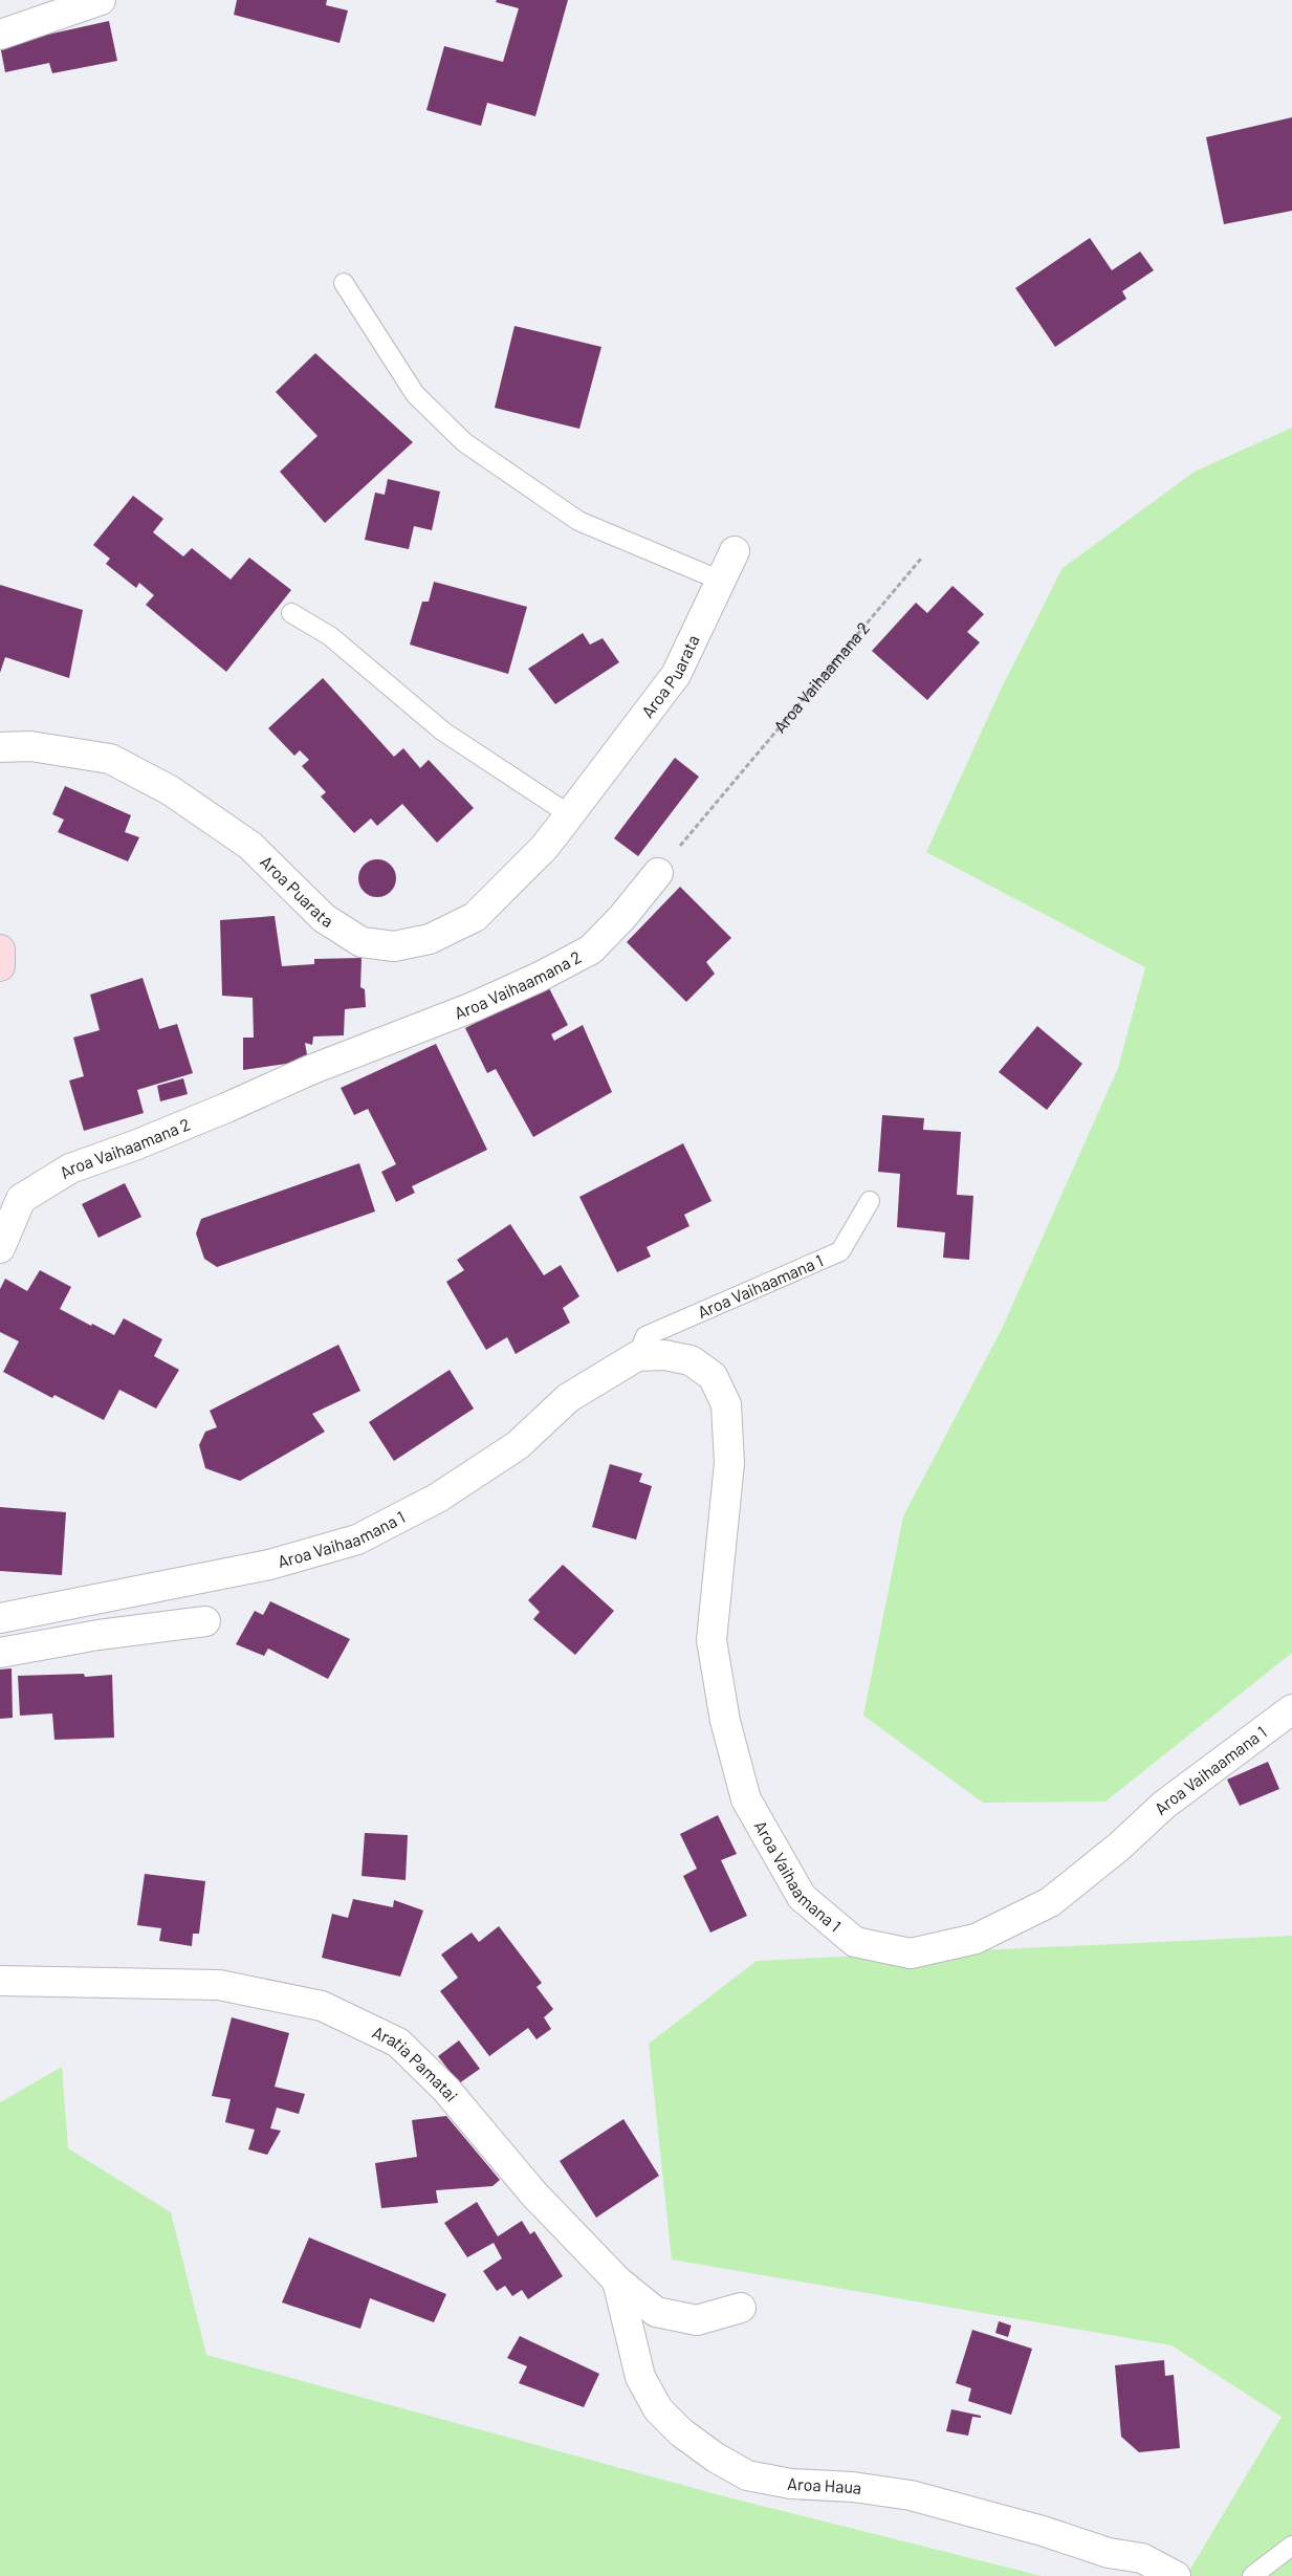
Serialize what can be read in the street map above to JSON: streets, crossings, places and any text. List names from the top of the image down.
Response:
{
  "streets": {
    "street": [
      "Aroa Puarata",
      "Aroa Vaihaamana 2",
      "Aroa Vaihaamana 1",
      "Aratia Pamatai",
      "Aroa Haua"
    ]
  },
  "crossings": [
    ["Aratia Pamatai", "Aroa Haua"]
  ]
}
